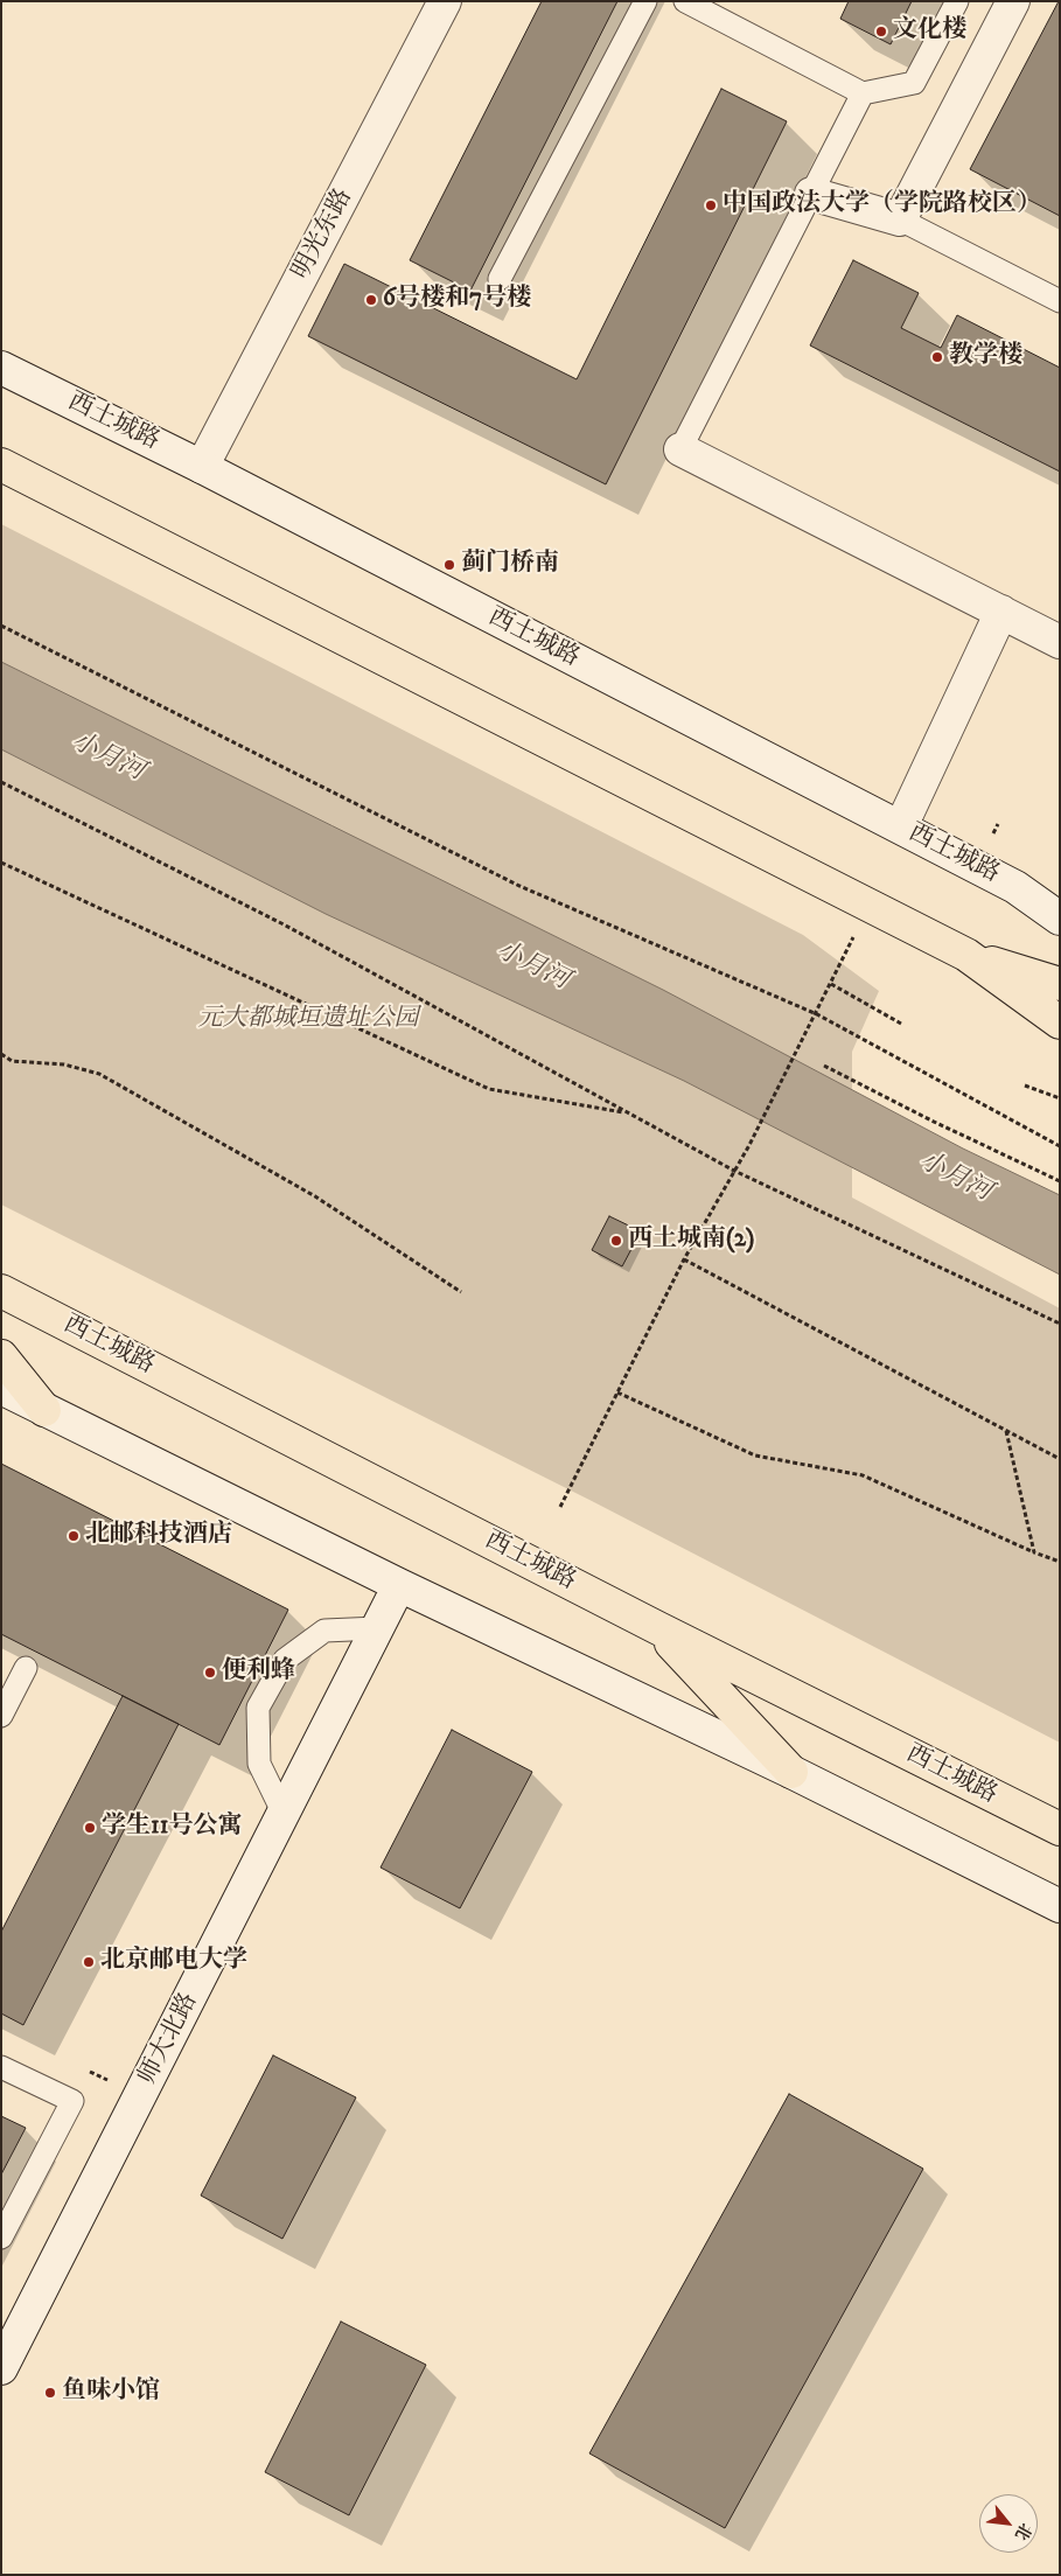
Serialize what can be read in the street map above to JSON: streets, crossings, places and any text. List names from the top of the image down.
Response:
{
  "streets": {
    "highway": ["西土城路"],
    "street": ["明光东路", "师大北路"]
  },
  "crossings": [
    ["明光东路", "西土城路"]
  ],
  "water": ["小月河"],
  "parks": ["元大都城垣遗址公园"],
  "places": [
    "文化楼",
    "中国政法大学（学院路校区）",
    "6号楼和7号楼",
    "教学楼",
    "蓟门桥南",
    "西土城南(2)",
    "北邮科技酒店",
    "便利蜂",
    "学生11号公寓",
    "北京邮电大学",
    "鱼味小馆"
  ],
  "north": "bottom right"
}
